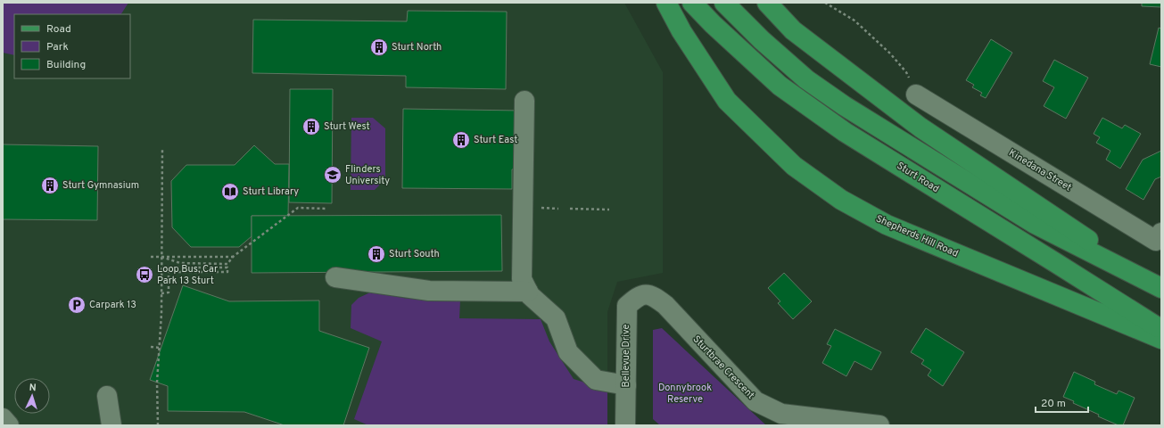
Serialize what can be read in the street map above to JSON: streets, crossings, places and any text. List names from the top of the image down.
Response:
{
  "streets": {
    "main road": ["Sturt Road", "Shepherds Hill Road"],
    "street": ["Kinedana Street", "Bellevue Drive", "Sturtbrae Crescent"]
  },
  "crossings": [
    ["Bellevue Drive", "Sturtbrae Crescent"]
  ],
  "parks": ["Donnybrook Reserve"],
  "places": {
    "building": [
      "Sturt North",
      "Sturt West",
      "Sturt East",
      "Sturt Gymnasium",
      "Sturt South"
    ],
    "school or university": ["Flinders University"],
    "library": ["Sturt Library"],
    "bus stop": ["Loop Bus, Car Park 13 Sturt"],
    "parking": ["Carpark 13"]
  },
  "legend": ["Road", "Park", "Building"],
  "scale_bar": "20 m",
  "north": "top"
}
